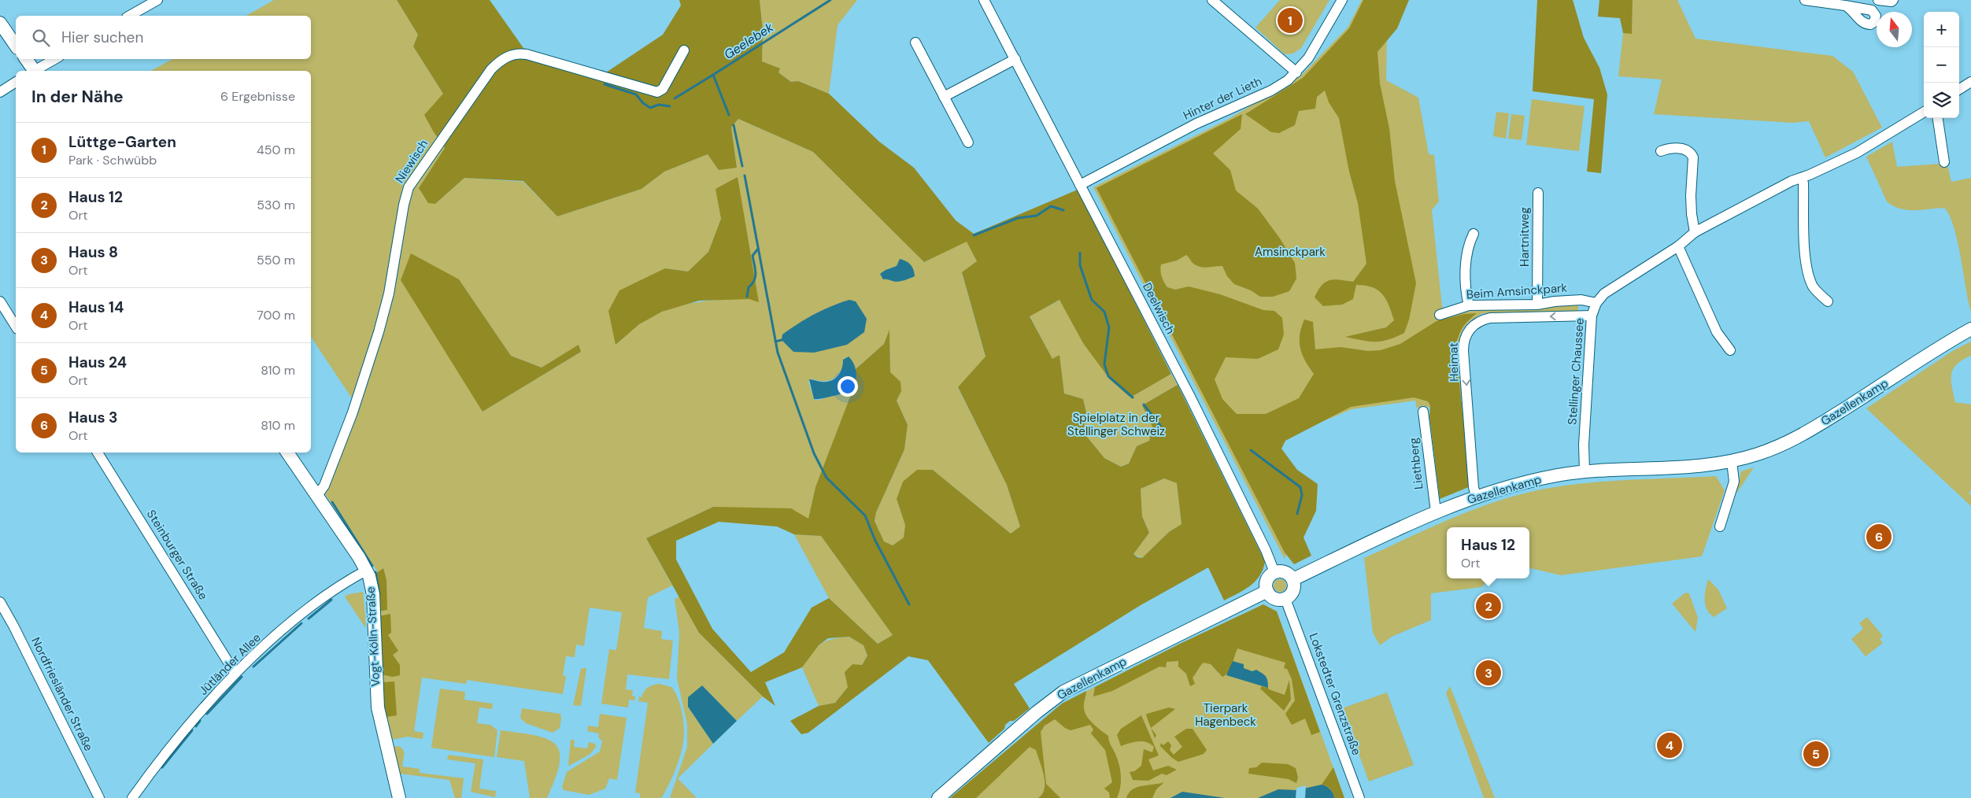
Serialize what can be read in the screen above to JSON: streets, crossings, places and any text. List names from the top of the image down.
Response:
{
  "streets": {
    "street": [
      "Hinter der Lieth",
      "Niewisch",
      "Hartnitweg",
      "Beim Amsinckpark",
      "Deelwisch",
      "Heimat",
      "Stellinger Chaussee",
      "Gazellenkamp",
      "Liethberg",
      "Steinburger Straße",
      "Vogt-Kölln-Straße",
      "Jütländer Allee",
      "Nordfriesländer Straße",
      "Lokstedter Grenzstraße"
    ]
  },
  "crossings": [
    ["Hinter der Lieth", "Deelwisch"],
    ["Niewisch", "Vogt-Kölln-Straße"],
    ["Hartnitweg", "Beim Amsinckpark"],
    ["Beim Amsinckpark", "Stellinger Chaussee"],
    ["Deelwisch", "Gazellenkamp"],
    ["Deelwisch", "Lokstedter Grenzstraße"],
    ["Heimat", "Stellinger Chaussee"],
    ["Heimat", "Gazellenkamp"],
    ["Stellinger Chaussee", "Gazellenkamp"],
    ["Gazellenkamp", "Liethberg"],
    ["Gazellenkamp", "Lokstedter Grenzstraße"],
    ["Steinburger Straße", "Jütländer Allee"],
    ["Vogt-Kölln-Straße", "Jütländer Allee"]
  ],
  "water": ["Geelebek"],
  "parks": ["Amsinckpark", "Spielplatz in der Stellinger Schweiz", "Tierpark Hagenbeck"],
  "north": "top",
  "page": {
    "pins": [
      "1",
      "6",
      "2",
      "3",
      "4",
      "5"
    ],
    "map_buttons": ["+", "−"],
    "search": "Hier suchen",
    "heading": ["In der Nähe", "6 Ergebnisse"],
    "list": [
      {
        "mark": "1",
        "name": "Lüttge-Garten",
        "note": "Park · Schwübb",
        "value": "450 m"
      },
      {
        "mark": "2",
        "name": "Haus 12",
        "note": "Ort",
        "value": "530 m"
      },
      {
        "mark": "3",
        "name": "Haus 8",
        "note": "Ort",
        "value": "550 m"
      },
      {
        "mark": "4",
        "name": "Haus 14",
        "note": "Ort",
        "value": "700 m"
      },
      {
        "mark": "5",
        "name": "Haus 24",
        "note": "Ort",
        "value": "810 m"
      },
      {
        "mark": "6",
        "name": "Haus 3",
        "note": "Ort",
        "value": "810 m"
      }
    ],
    "popup": ["Haus 12", "Ort"]
  }
}
